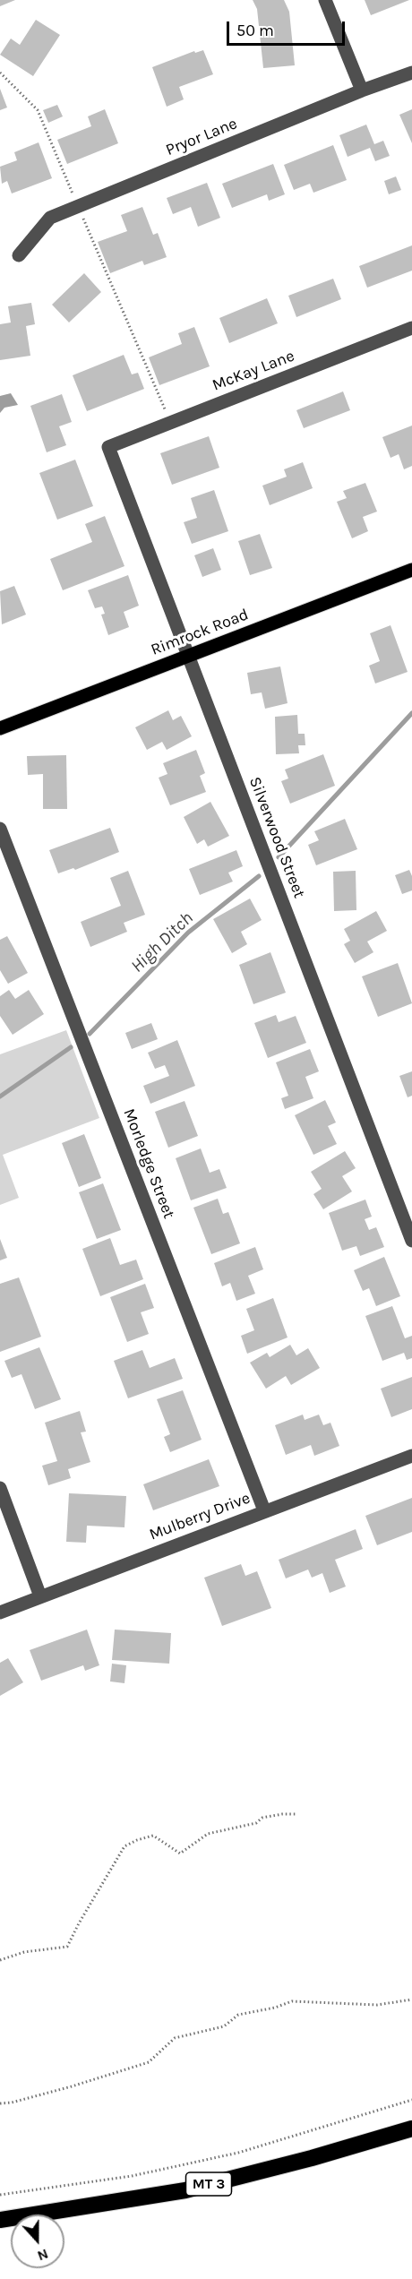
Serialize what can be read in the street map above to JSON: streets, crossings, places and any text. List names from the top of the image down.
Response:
{
  "streets": {
    "highway": ["MT 3"],
    "main road": ["Rimrock Road"],
    "street": [
      "Pryor Lane",
      "McKay Lane",
      "Silverwood Street",
      "Morledge Street",
      "Mulberry Drive"
    ]
  },
  "crossings": [
    ["McKay Lane", "Silverwood Street"],
    ["Rimrock Road", "Silverwood Street"],
    ["Morledge Street", "Mulberry Drive"]
  ],
  "water": ["High Ditch"],
  "scale_bar": "50 m",
  "north": "bottom"
}
